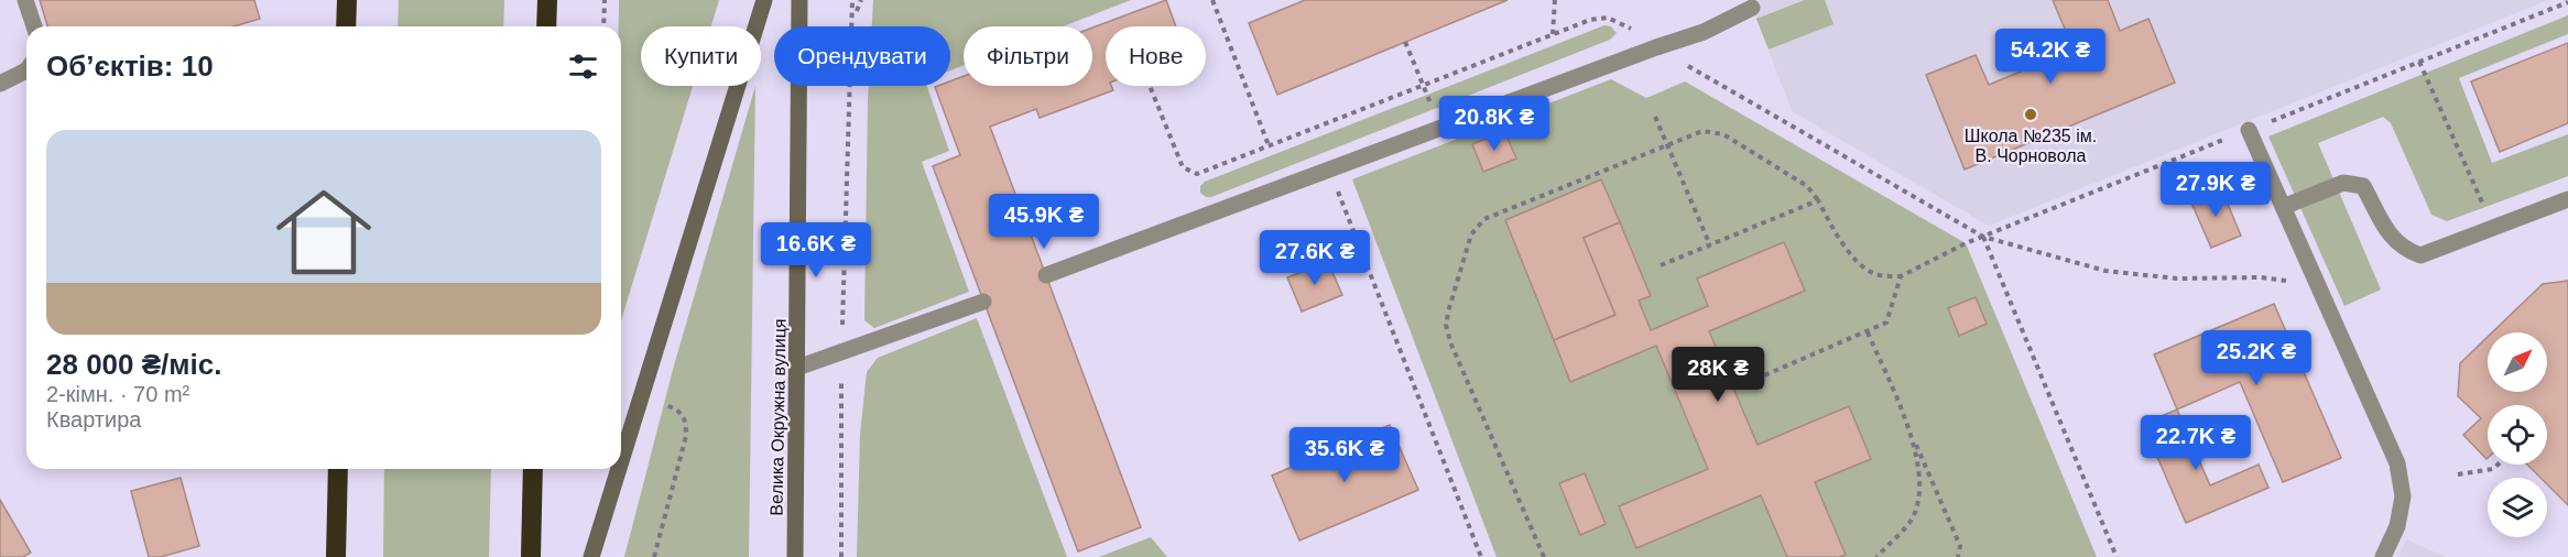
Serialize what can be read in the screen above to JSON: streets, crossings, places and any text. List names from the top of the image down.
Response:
{
  "streets": {
    "main road": ["Велика Окружна вулиця"]
  },
  "places": ["Школа №235 ім. В. Чорновола"],
  "north": "top right",
  "page": {
    "chip": [
      "Купити",
      "Орендувати",
      "Фільтри",
      "Нове"
    ],
    "heading": "Об’єктів: 10",
    "price": [
      "54.2K ₴",
      "20.8K ₴",
      "27.9K ₴",
      "45.9K ₴",
      "16.6K ₴",
      "27.6K ₴",
      "25.2K ₴",
      "28K ₴",
      "22.7K ₴",
      "35.6K ₴"
    ],
    "list": [
      {
        "name": "28 000 ₴/міс.",
        "note": "2-кімн. · 70 m² · Квартира"
      }
    ]
  }
}
